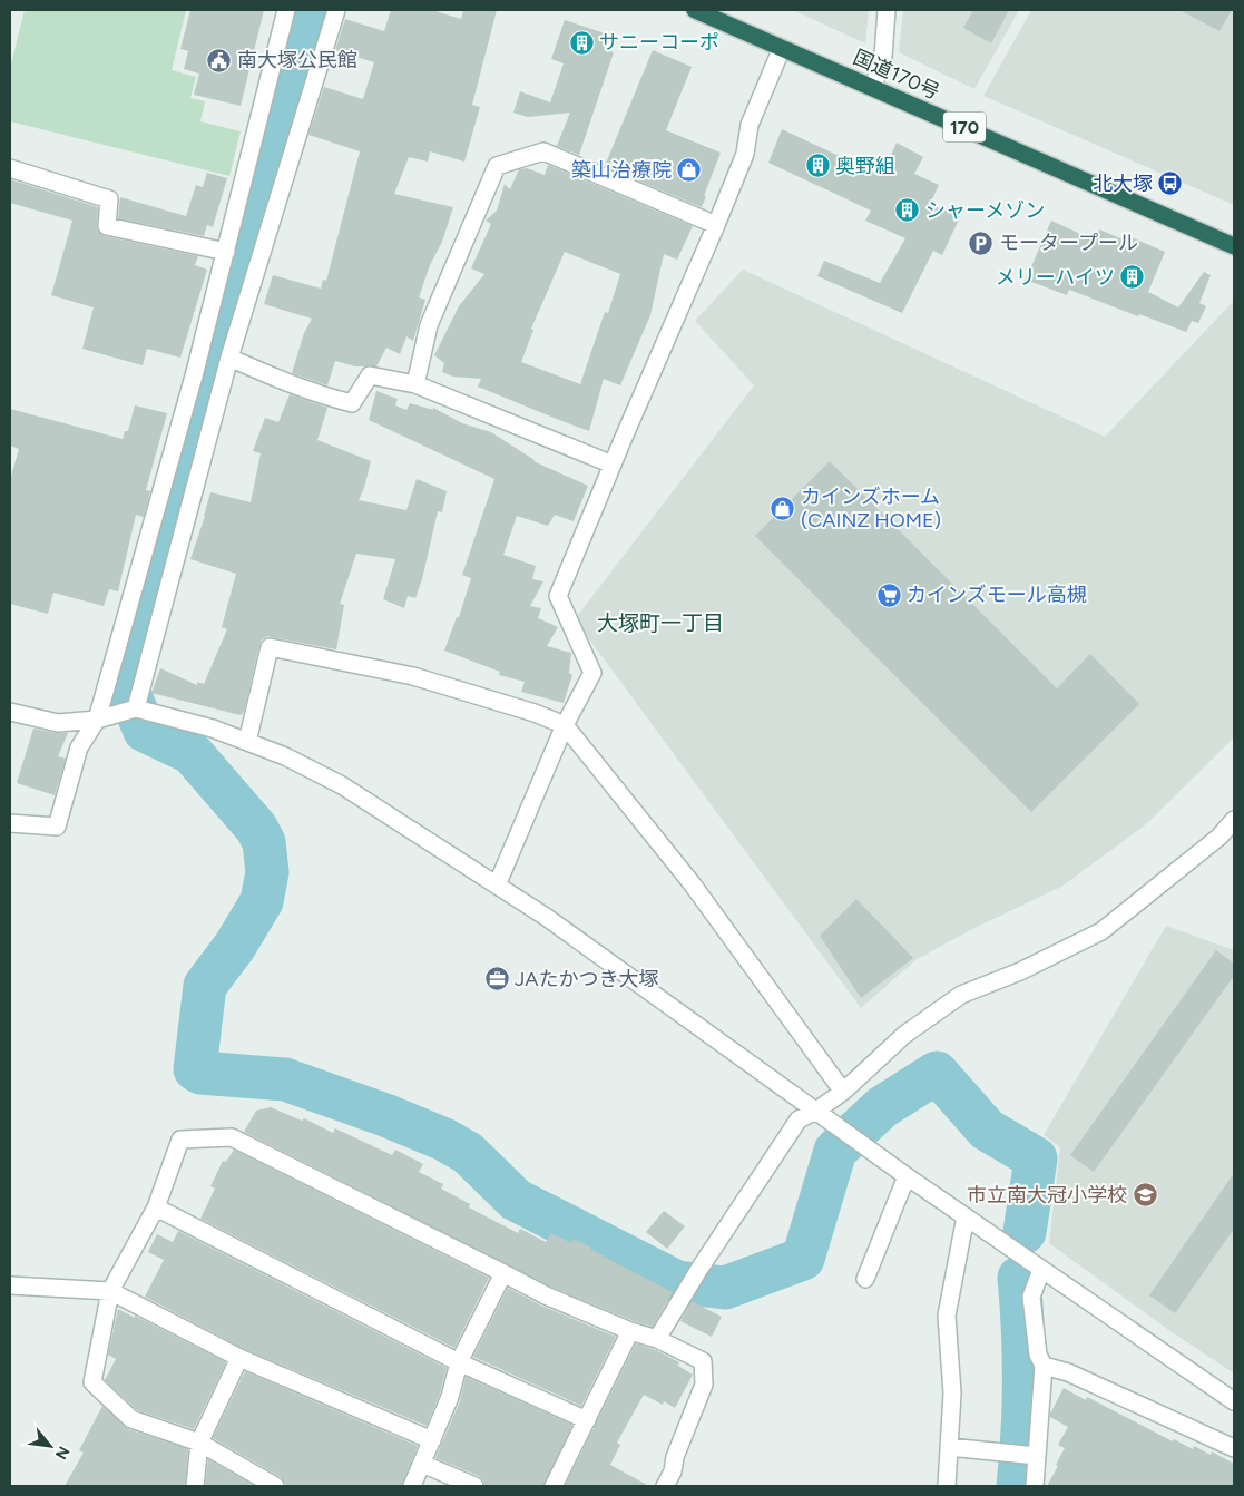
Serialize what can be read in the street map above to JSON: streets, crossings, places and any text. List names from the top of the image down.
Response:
{
  "streets": {
    "highway": ["国道170号", "170"]
  },
  "districts": ["大塚町一丁目"],
  "places": {
    "building": [
      "サニーコーポ",
      "奥野組",
      "シャーメゾン",
      "メリーハイツ"
    ],
    "public building": ["南大塚公民館"],
    "shop": ["築山治療院", "カインズホーム (CAINZ HOME)"],
    "bus stop": ["北大塚"],
    "parking": ["モータープール"],
    "supermarket": ["カインズモール高槻"],
    "office": ["JAたかつき大塚"],
    "school or university": ["市立南大冠小学校"]
  },
  "north": "bottom right"
}
